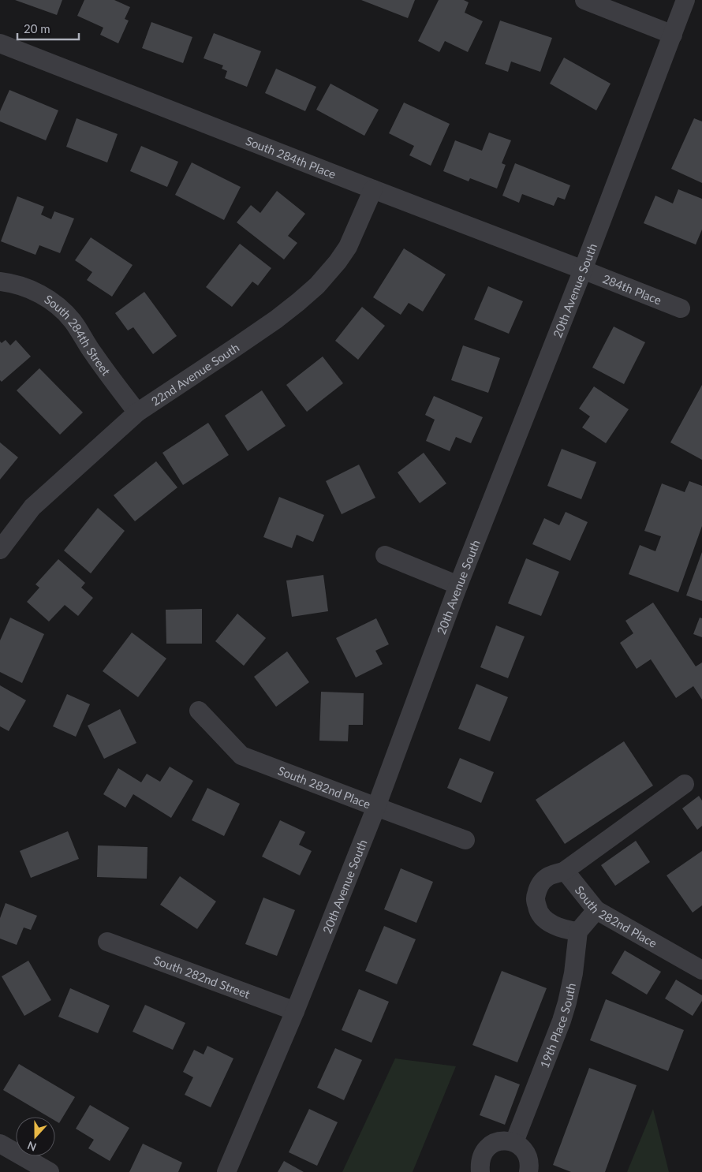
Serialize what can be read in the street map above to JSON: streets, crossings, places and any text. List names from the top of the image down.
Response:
{
  "streets": {
    "street": [
      "South 284th Place",
      "284th Place",
      "20th Avenue South",
      "South 284th Street",
      "22nd Avenue South",
      "South 282nd Place",
      "South 282nd Street",
      "19th Place South"
    ]
  },
  "crossings": [
    ["South 284th Place", "284th Place"],
    ["South 284th Place", "20th Avenue South"],
    ["South 284th Place", "22nd Avenue South"],
    ["284th Place", "20th Avenue South"],
    ["20th Avenue South", "South 282nd Place"],
    ["20th Avenue South", "South 282nd Street"],
    ["South 284th Street", "22nd Avenue South"],
    ["South 282nd Place", "19th Place South"]
  ],
  "scale_bar": "20 m",
  "north": "bottom"
}
